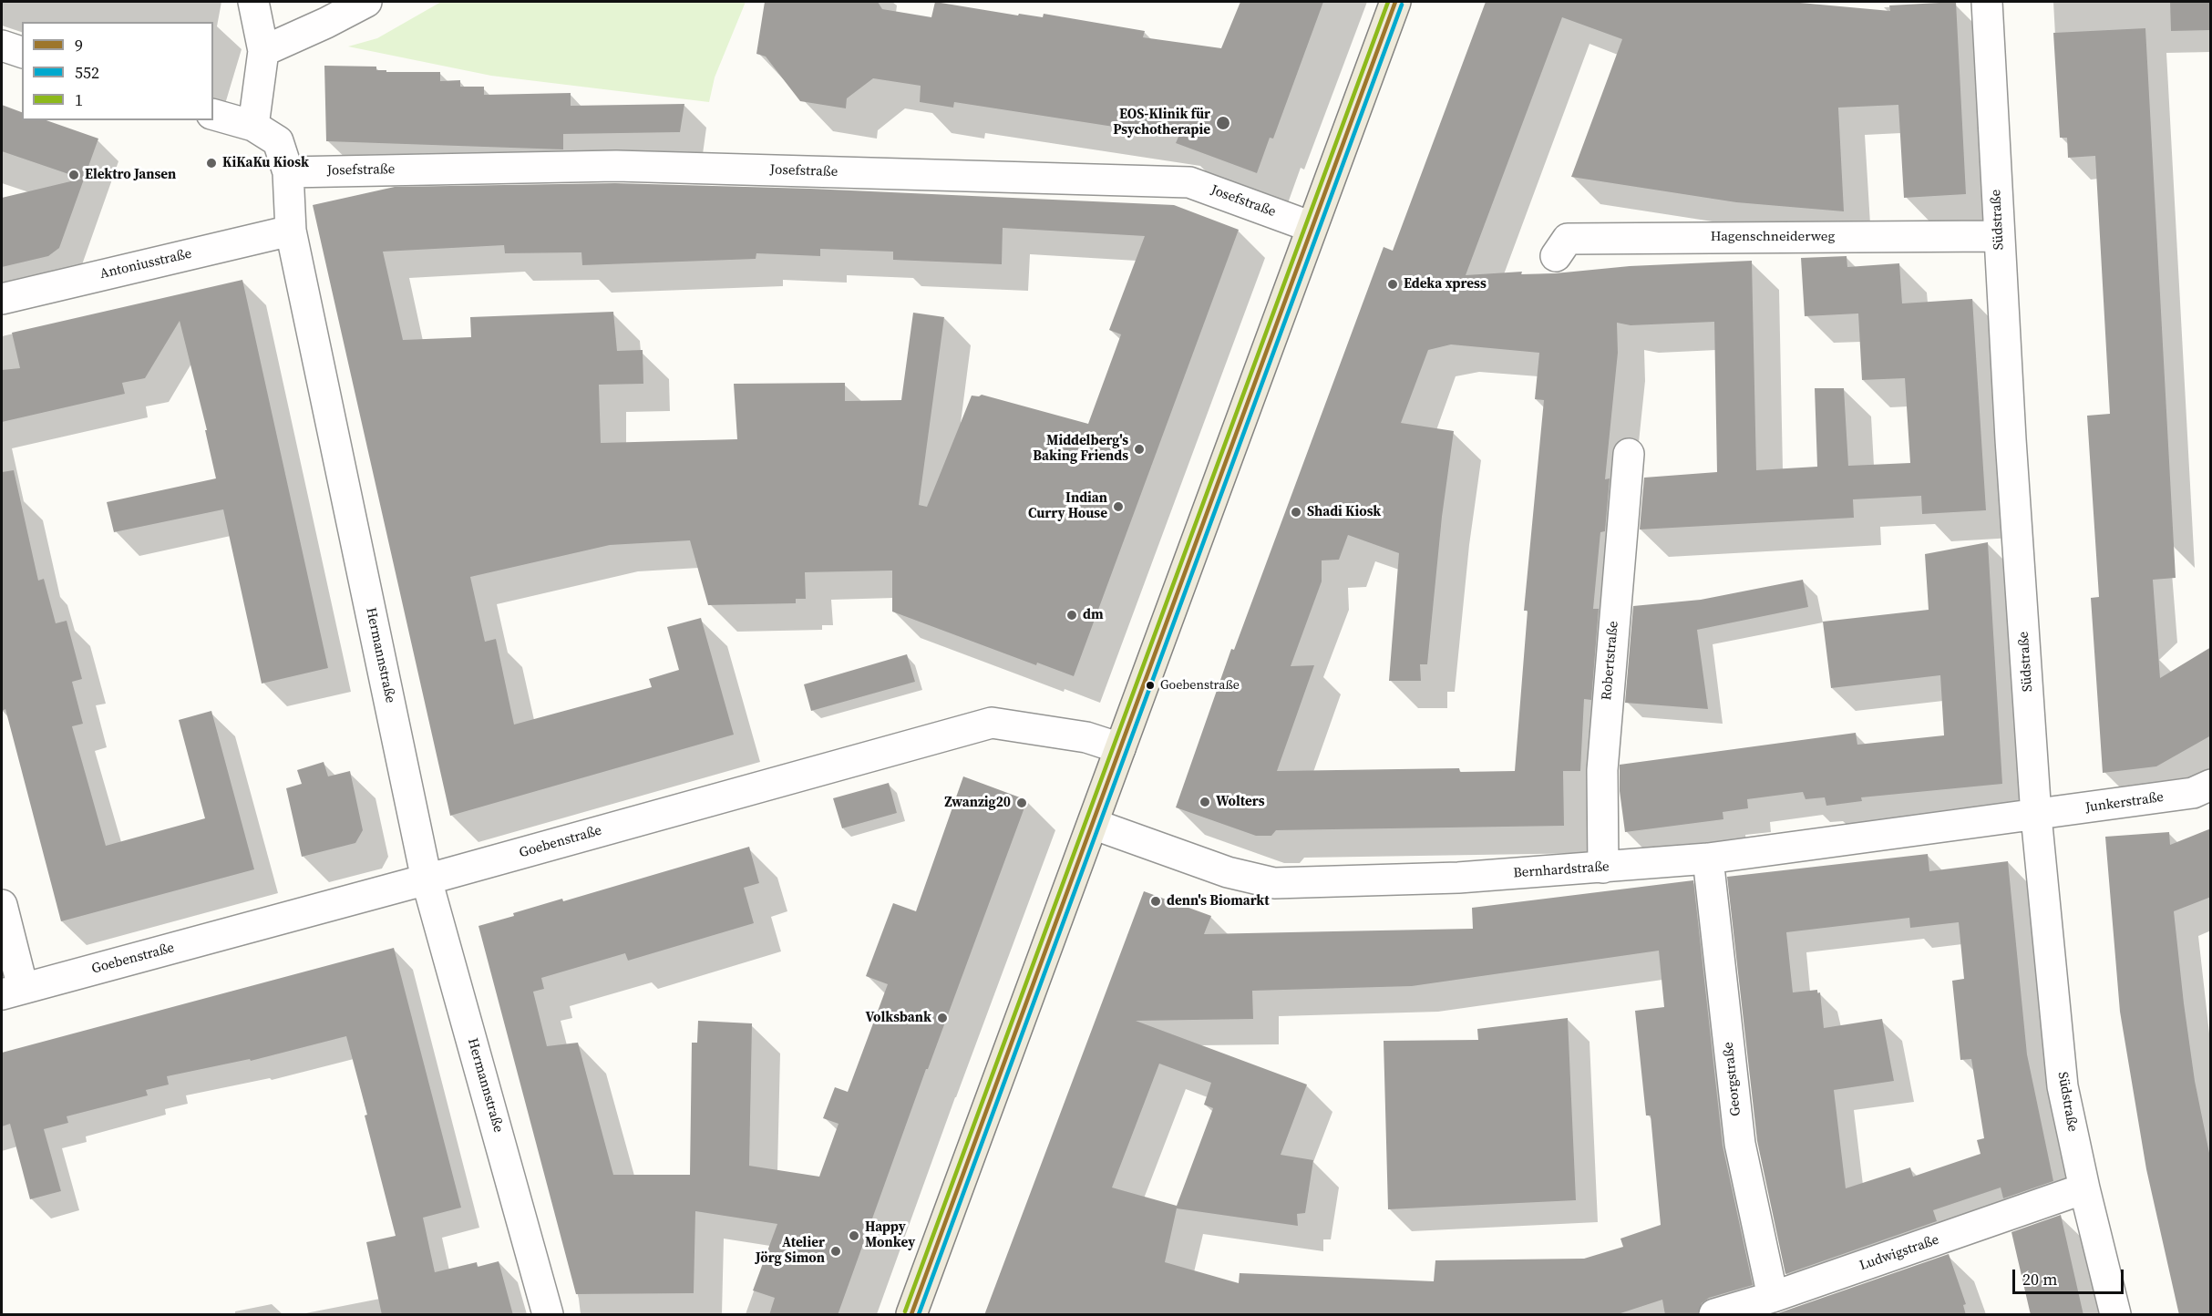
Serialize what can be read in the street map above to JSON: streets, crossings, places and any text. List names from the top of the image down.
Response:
{
  "streets": {
    "street": [
      "Josefstraße",
      "Südstraße",
      "Hagenschneiderweg",
      "Antoniusstraße",
      "Hermannstraße",
      "Robertstraße",
      "Junkerstraße",
      "Goebenstraße",
      "Bernhardstraße",
      "Georgstraße",
      "Ludwigstraße"
    ]
  },
  "crossings": [
    ["Josefstraße", "Hermannstraße"],
    ["Südstraße", "Hagenschneiderweg"],
    ["Südstraße", "Junkerstraße"],
    ["Südstraße", "Bernhardstraße"],
    ["Südstraße", "Ludwigstraße"],
    ["Antoniusstraße", "Hermannstraße"],
    ["Hermannstraße", "Goebenstraße"],
    ["Robertstraße", "Bernhardstraße"],
    ["Junkerstraße", "Bernhardstraße"],
    ["Bernhardstraße", "Georgstraße"],
    ["Georgstraße", "Ludwigstraße"]
  ],
  "places": [
    "EOS-Klinik für Psychotherapie",
    "KiKaKu Kiosk",
    "Elektro Jansen",
    "Edeka xpress",
    "Middelberg's Baking Friends",
    "Indian Curry House",
    "Shadi Kiosk",
    "dm",
    "Goebenstraße",
    "Wolters",
    "Zwanzig20",
    "denn's Biomarkt",
    "Volksbank",
    "Happy Monkey",
    "Atelier Jörg Simon"
  ],
  "lines": ["transit line 9", "transit line 1", "transit line 552"],
  "legend": ["9", "552", "1"],
  "scale_bar": "20 m"
}
